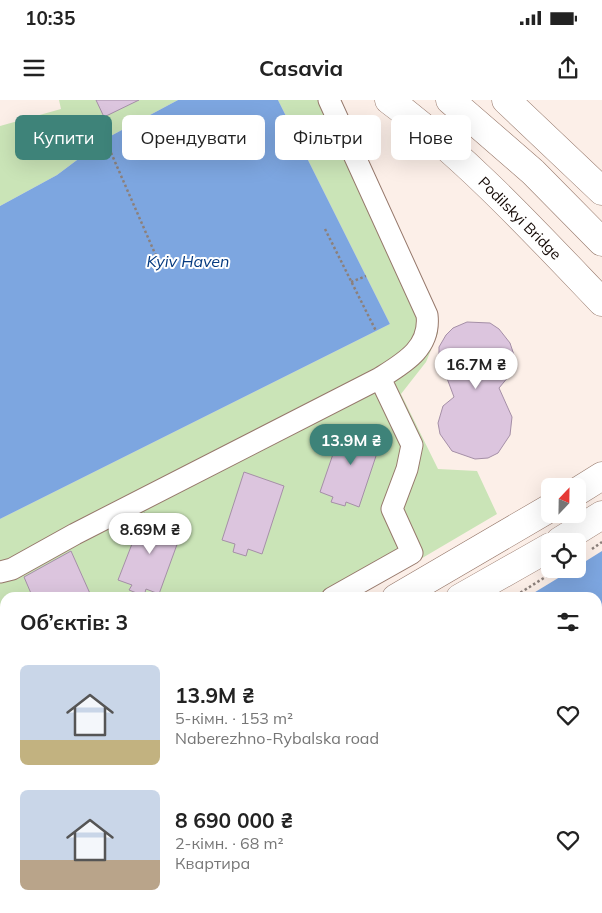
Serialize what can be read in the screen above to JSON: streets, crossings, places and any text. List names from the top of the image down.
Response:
{
  "streets": {
    "main road": ["Podilskyi Bridge"]
  },
  "water": ["Kyiv Haven"],
  "north": "top",
  "page": {
    "status": "10:35",
    "header": "Casavia",
    "chip": [
      "Купити",
      "Орендувати",
      "Фільтри",
      "Нове"
    ],
    "price": ["16.7M ₴", "13.9M ₴", "8.69M ₴"],
    "heading": "Об’єктів: 3",
    "list": [
      {
        "name": "13.9M ₴",
        "note": "5-кімн. · 153 m² · Naberezhno-Rybalska road"
      },
      {
        "name": "8 690 000 ₴",
        "note": "2-кімн. · 68 m² · Квартира"
      }
    ]
  }
}
